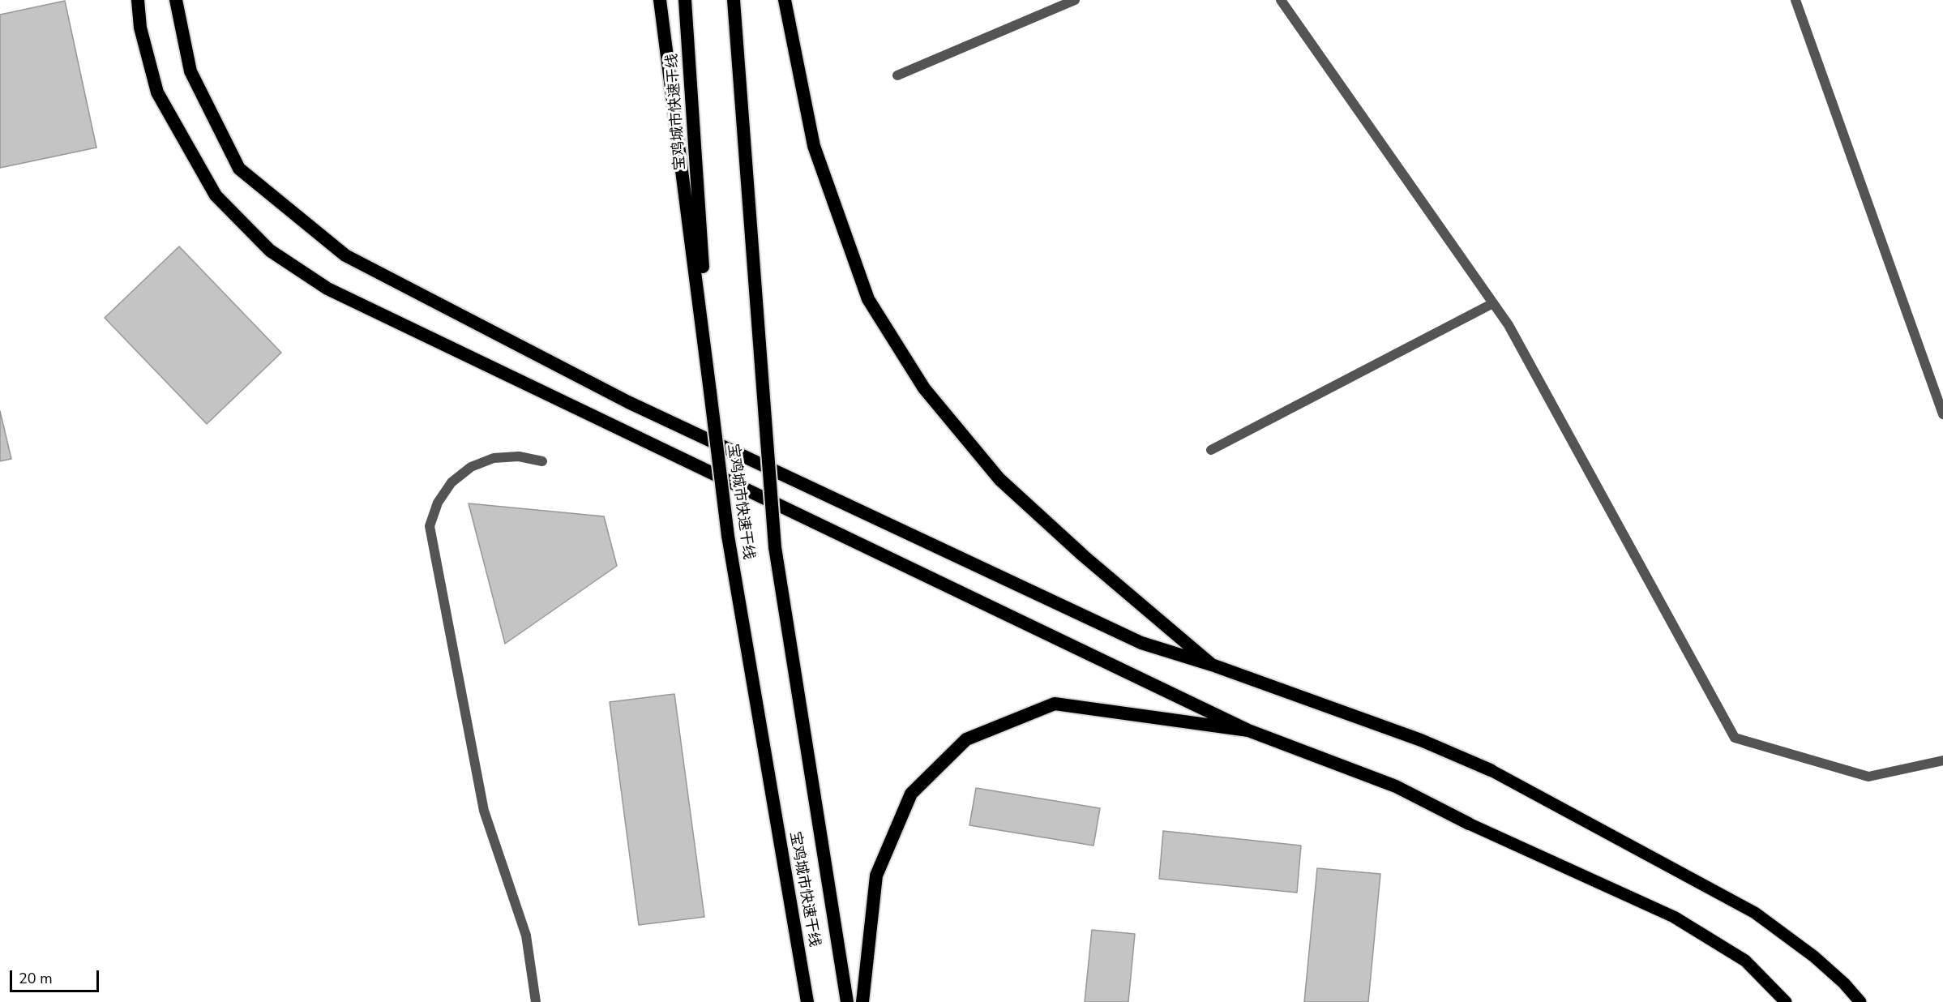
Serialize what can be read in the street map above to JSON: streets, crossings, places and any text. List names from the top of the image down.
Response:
{
  "streets": {
    "highway": ["宝鸡城市快速干线"]
  },
  "scale_bar": "20 m"
}
